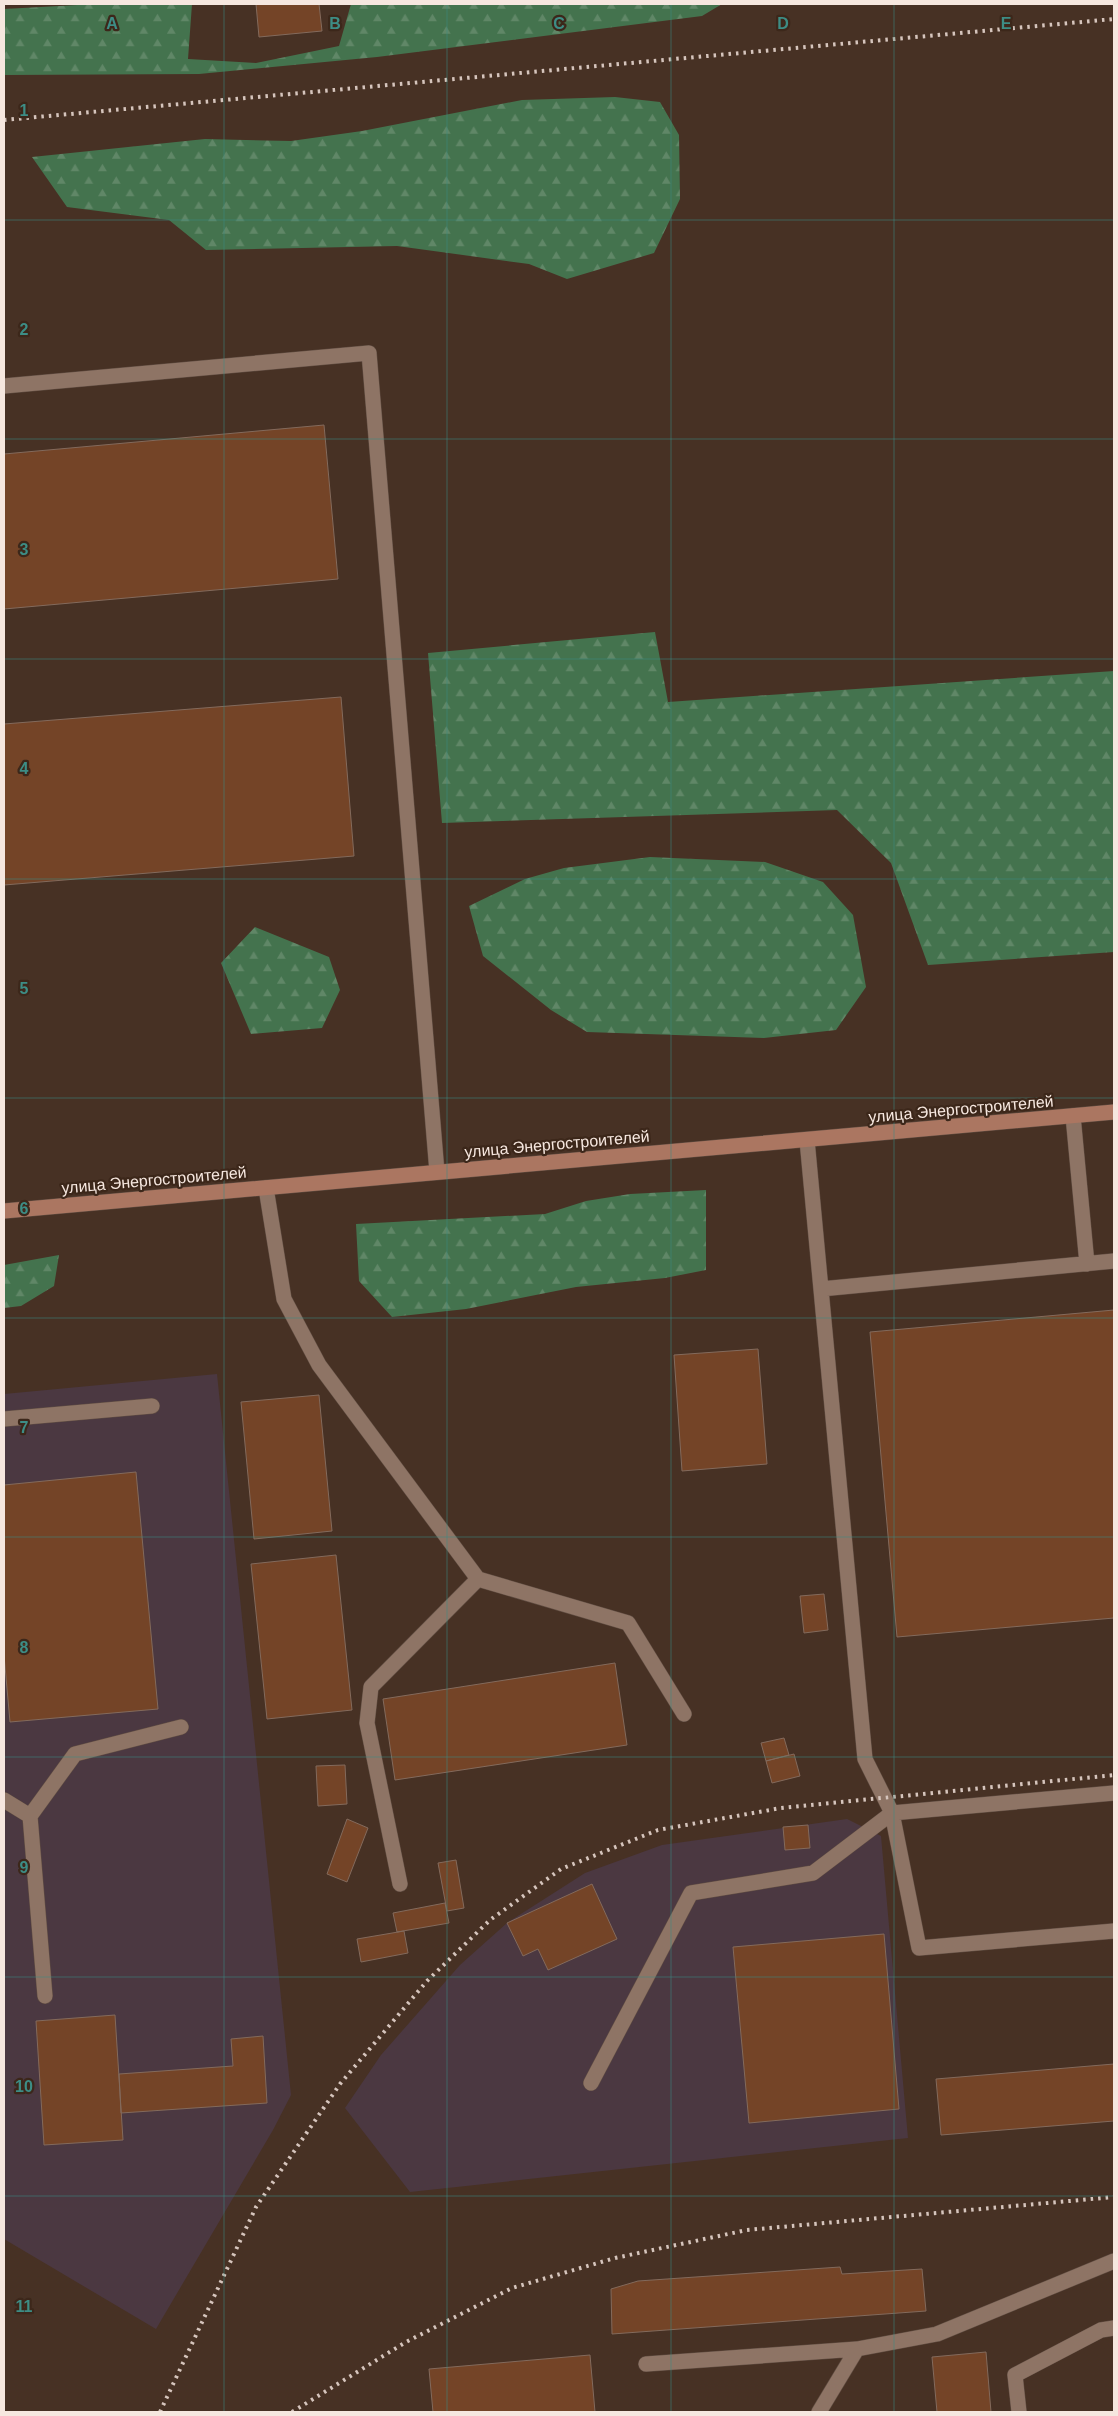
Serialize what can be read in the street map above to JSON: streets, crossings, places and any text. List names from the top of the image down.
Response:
{
  "streets": {
    "main road": ["улица Энергостроителей"]
  },
  "grid": {
    "columns": [
      "A",
      "B",
      "C",
      "D",
      "E"
    ],
    "rows": [
      "1",
      "2",
      "3",
      "4",
      "5",
      "6",
      "7",
      "8",
      "9",
      "10",
      "11"
    ]
  }
}
